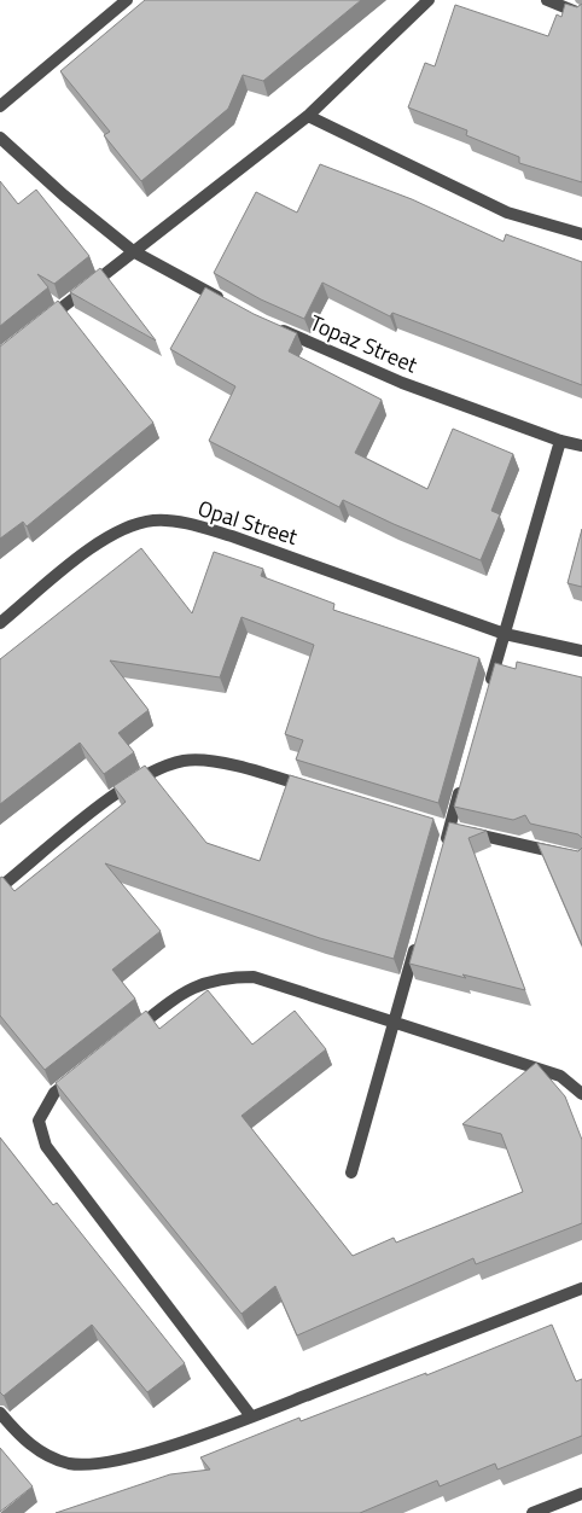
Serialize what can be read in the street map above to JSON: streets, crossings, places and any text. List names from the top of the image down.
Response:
{
  "streets": {
    "street": ["Topaz Street", "Opal Street"]
  }
}
